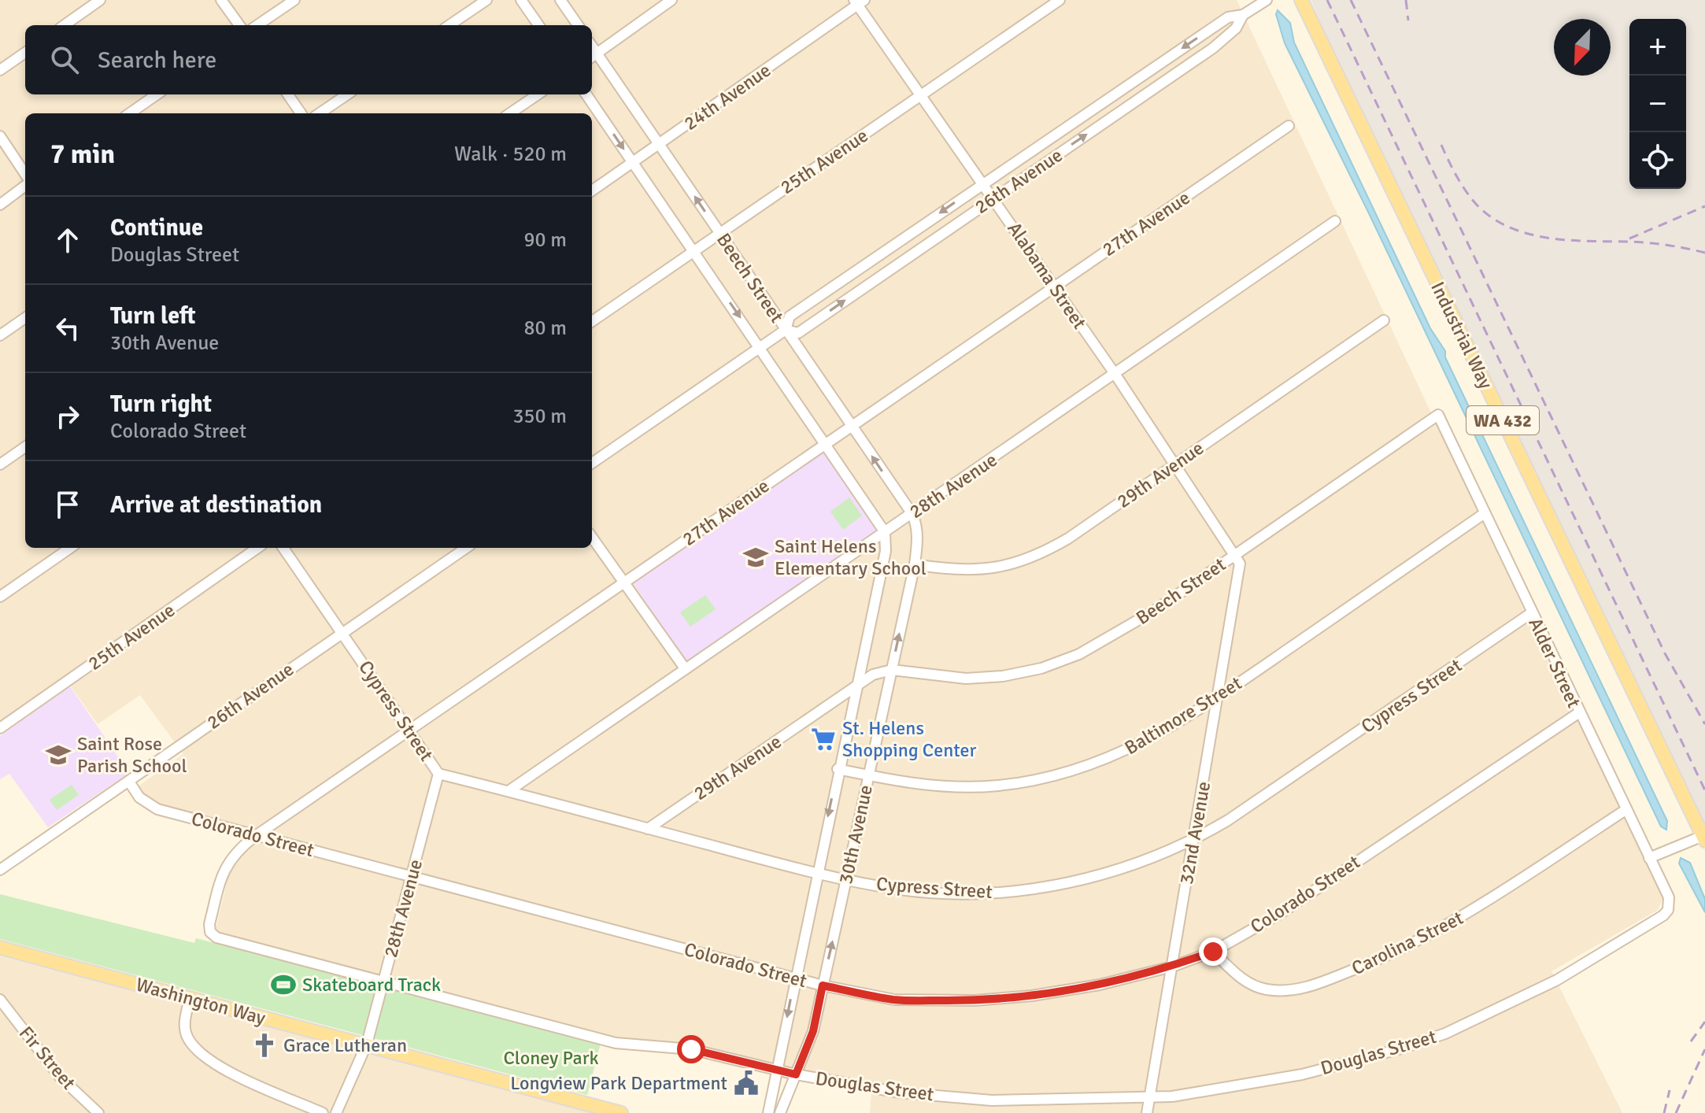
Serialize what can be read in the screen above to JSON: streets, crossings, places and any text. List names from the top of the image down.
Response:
{
  "streets": {
    "main road": ["Industrial Way", "WA 432", "Washington Way"],
    "street": [
      "24th Avenue",
      "25th Avenue",
      "26th Avenue",
      "27th Avenue",
      "Alabama Street",
      "Beech Street",
      "29th Avenue",
      "28th Avenue",
      "Alder Street",
      "Cypress Street",
      "Baltimore Street",
      "32nd Avenue",
      "Colorado Street",
      "30th Avenue",
      "Carolina Street",
      "Douglas Street",
      "Fir Street"
    ]
  },
  "crossings": [
    ["24th Avenue", "Alabama Street"],
    ["24th Avenue", "Beech Street"],
    ["25th Avenue", "Alabama Street"],
    ["25th Avenue", "Beech Street"],
    ["26th Avenue", "Alabama Street"],
    ["26th Avenue", "Beech Street"],
    ["26th Avenue", "Cypress Street"],
    ["26th Avenue", "Colorado Street"],
    ["27th Avenue", "Alabama Street"],
    ["27th Avenue", "Beech Street"],
    ["27th Avenue", "Cypress Street"],
    ["27th Avenue", "Colorado Street"],
    ["27th Avenue", "Douglas Street"],
    ["Alabama Street", "Beech Street"],
    ["Alabama Street", "29th Avenue"],
    ["Alabama Street", "28th Avenue"],
    ["Alabama Street", "32nd Avenue"],
    ["Beech Street", "29th Avenue"],
    ["Beech Street", "28th Avenue"],
    ["Beech Street", "Alder Street"],
    ["Beech Street", "32nd Avenue"],
    ["Beech Street", "30th Avenue"],
    ["29th Avenue", "Cypress Street"],
    ["29th Avenue", "30th Avenue"],
    ["28th Avenue", "Cypress Street"],
    ["28th Avenue", "Colorado Street"],
    ["28th Avenue", "30th Avenue"],
    ["28th Avenue", "Washington Way"],
    ["28th Avenue", "Douglas Street"],
    ["Alder Street", "Cypress Street"],
    ["Alder Street", "Baltimore Street"],
    ["Alder Street", "Colorado Street"],
    ["Alder Street", "Carolina Street"],
    ["Alder Street", "Douglas Street"],
    ["Cypress Street", "32nd Avenue"],
    ["Cypress Street", "30th Avenue"],
    ["Baltimore Street", "32nd Avenue"],
    ["Baltimore Street", "30th Avenue"],
    ["32nd Avenue", "Colorado Street"],
    ["32nd Avenue", "Douglas Street"],
    ["Colorado Street", "30th Avenue"],
    ["Colorado Street", "Carolina Street"],
    ["30th Avenue", "Douglas Street"]
  ],
  "parks": ["Cloney Park"],
  "places": {
    "school or university": ["Saint Helens Elementary School", "Saint Rose Parish School"],
    "supermarket": ["St. Helens Shopping Center"],
    "sports": ["Skateboard Track"],
    "church": ["Grace Lutheran"],
    "public building": ["Longview Park Department"]
  },
  "north": "bottom left",
  "page": {
    "map_buttons": ["+", "−"],
    "search": "Search here",
    "heading": ["7 min", "Walk · 520 m"],
    "list": [
      ["Continue", "Douglas Street", "90 m"],
      ["Turn left", "30th Avenue", "80 m"],
      ["Turn right", "Colorado Street", "350 m"],
      "Arrive at destination"
    ]
  }
}
